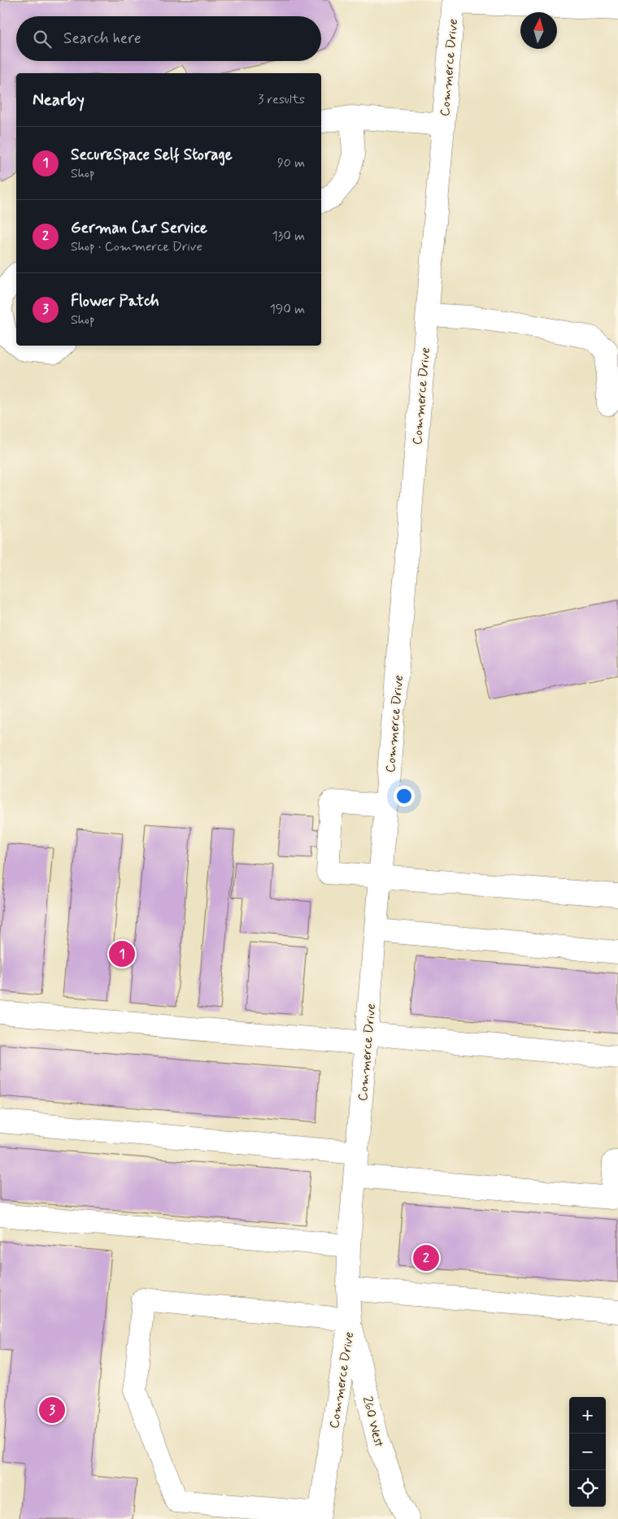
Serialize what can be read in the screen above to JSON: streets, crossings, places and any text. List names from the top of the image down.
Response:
{
  "streets": {
    "street": ["Commerce Drive", "260 West"]
  },
  "crossings": [
    ["Commerce Drive", "260 West"]
  ],
  "north": "top",
  "page": {
    "search": "Search here",
    "heading": ["Nearby", "3 results"],
    "list": [
      {
        "mark": "1",
        "name": "SecureSpace Self Storage",
        "note": "Shop",
        "value": "90 m"
      },
      {
        "mark": "2",
        "name": "German Car Service",
        "note": "Shop · Commerce Drive",
        "value": "130 m"
      },
      {
        "mark": "3",
        "name": "Flower Patch",
        "note": "Shop",
        "value": "190 m"
      }
    ],
    "pins": ["1", "2", "3"],
    "map_buttons": ["+", "−"]
  }
}
